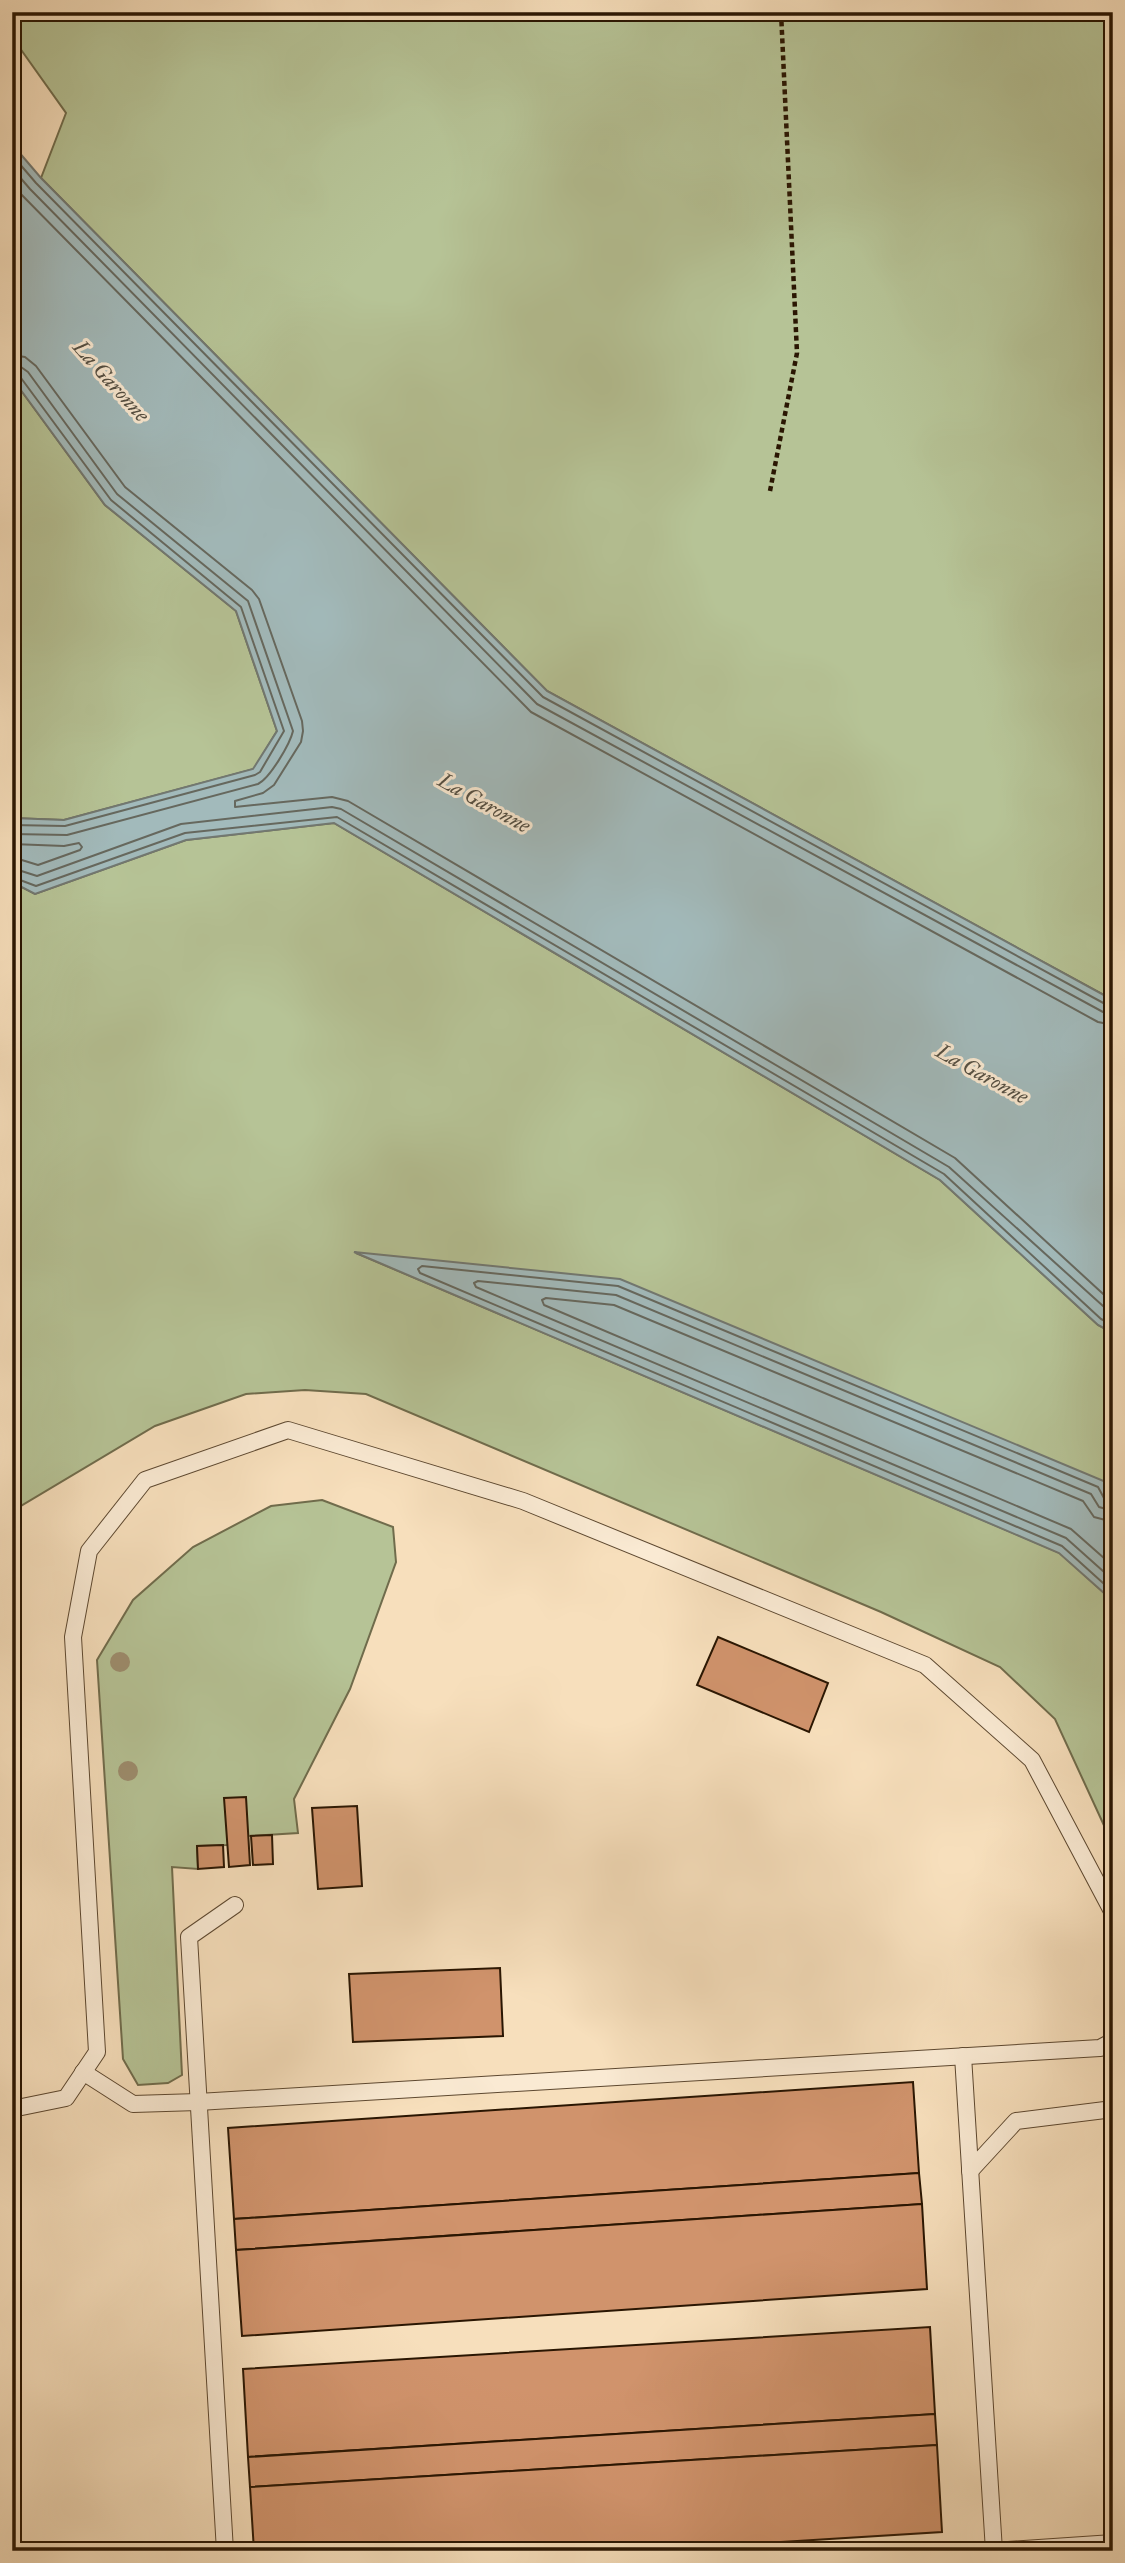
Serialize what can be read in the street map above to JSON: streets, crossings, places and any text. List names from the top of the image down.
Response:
{
  "water": ["La Garonne"]
}
